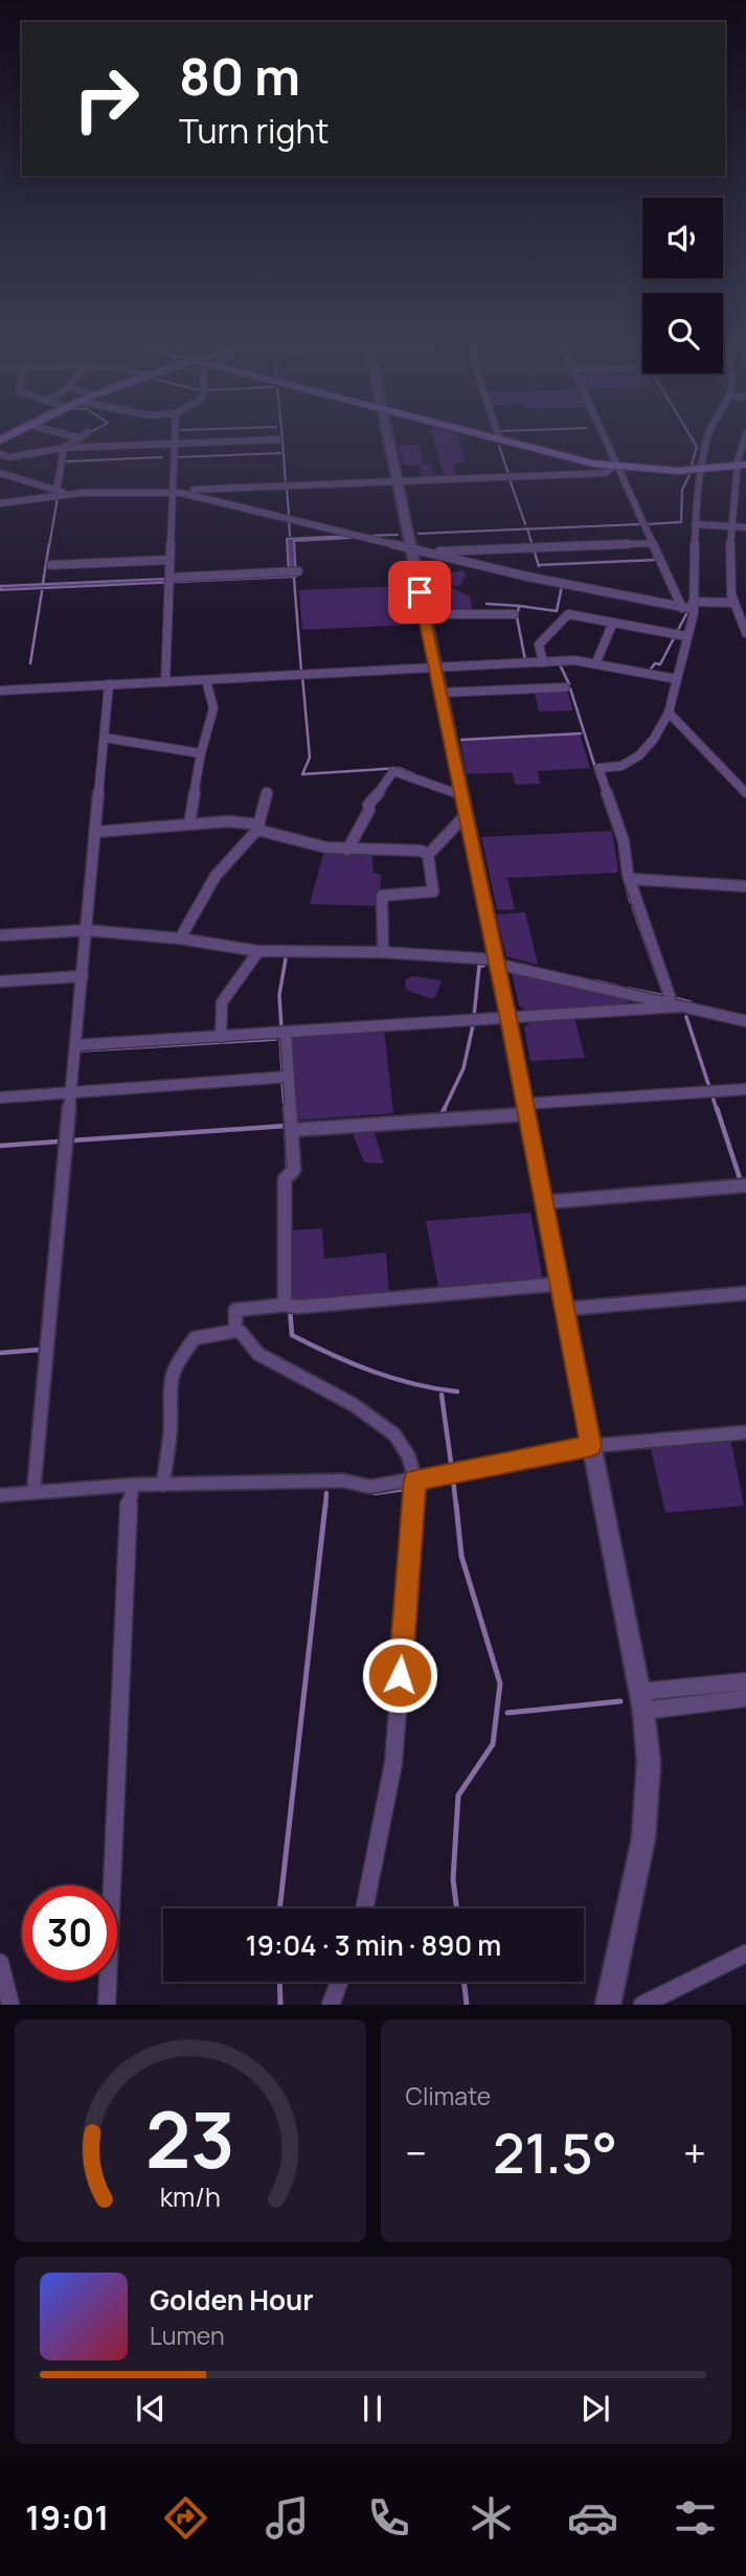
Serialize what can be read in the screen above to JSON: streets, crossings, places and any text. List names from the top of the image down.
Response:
{
  "page": {
    "turn": ["80 m", "Turn right"],
    "limit": "30",
    "trip": "19:04 · 3 min · 890 m",
    "tile": "Climate",
    "heat": ["−", "21.5°", "+"],
    "song": ["Golden Hour", "Lumen"],
    "tabs": "19:01",
    "gauge": ["23", "km/h"]
  }
}
